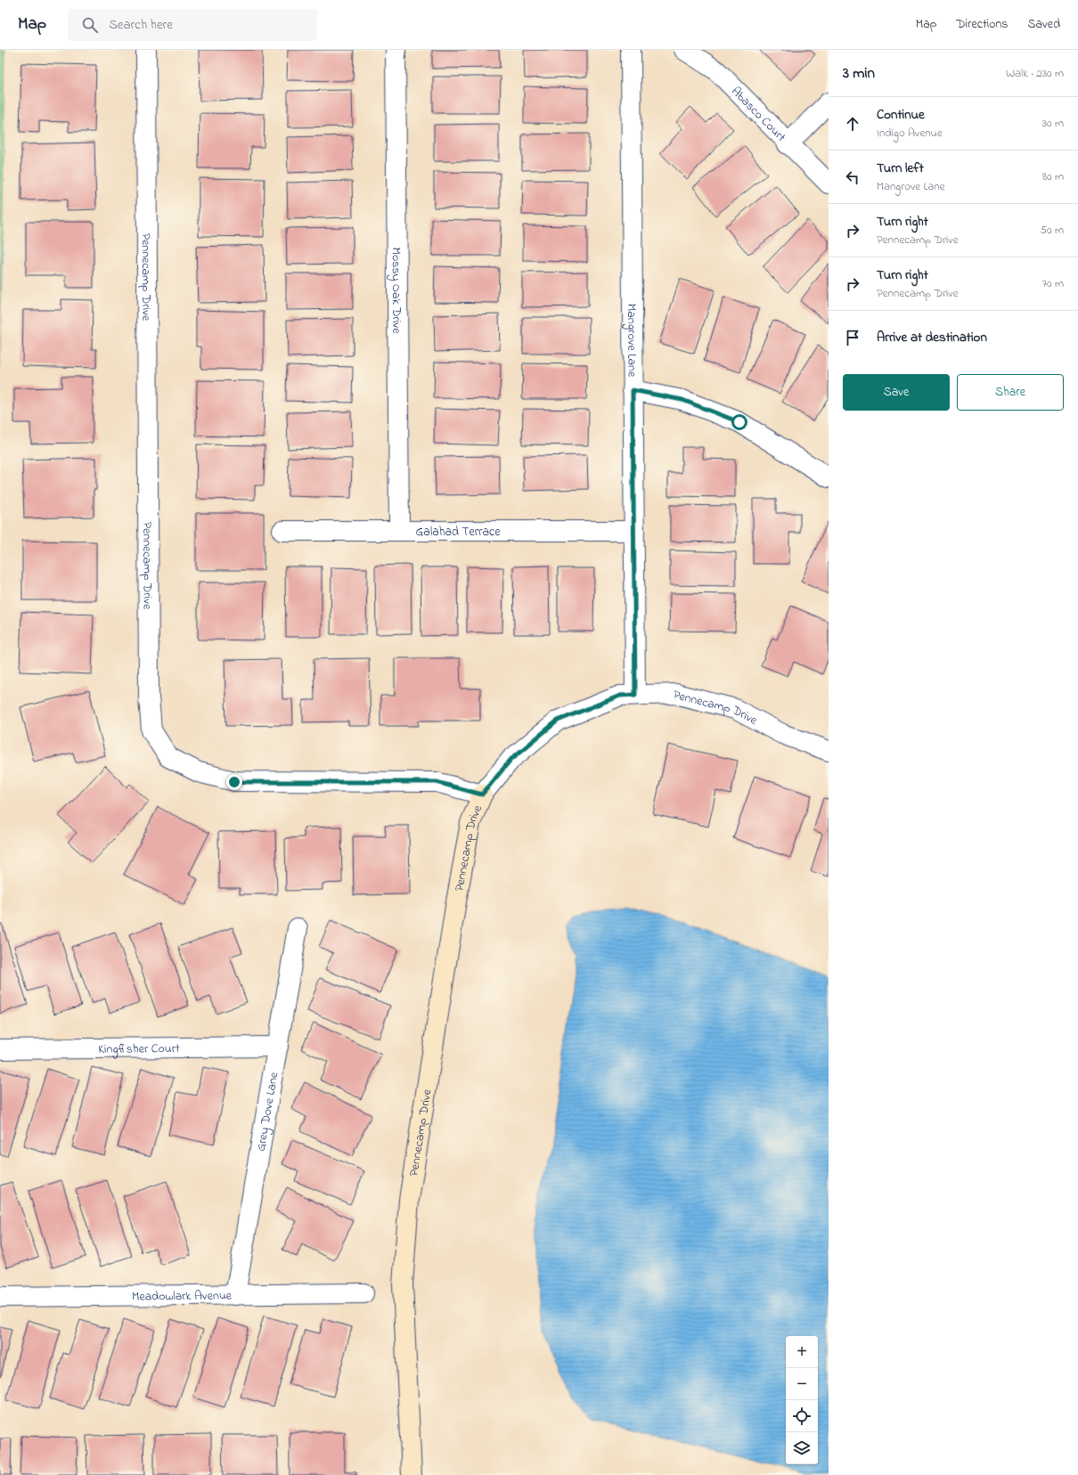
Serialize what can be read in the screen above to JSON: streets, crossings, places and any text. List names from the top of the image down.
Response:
{
  "streets": {
    "street": [
      "Abasco Court",
      "Pennecamp Drive",
      "Mossy Oak Drive",
      "Mangrove Lane",
      "Galahad Terrace",
      "Kingfisher Court",
      "Grey Dove Lane",
      "Meadowlark Avenue"
    ]
  },
  "crossings": [
    ["Pennecamp Drive", "Mangrove Lane"],
    ["Mossy Oak Drive", "Galahad Terrace"],
    ["Mangrove Lane", "Galahad Terrace"],
    ["Kingfisher Court", "Grey Dove Lane"],
    ["Grey Dove Lane", "Meadowlark Avenue"]
  ],
  "page": {
    "header": "Map",
    "search": "Search here",
    "nav": ["Map", "Directions", "Saved"],
    "heading": ["3 min", "Walk · 230 m"],
    "list": [
      ["Continue", "Indigo Avenue", "30 m"],
      ["Turn left", "Mangrove Lane", "80 m"],
      ["Turn right", "Pennecamp Drive", "50 m"],
      ["Turn right", "Pennecamp Drive", "70 m"],
      "Arrive at destination"
    ],
    "buttons": ["Save", "Share"],
    "map_buttons": ["+", "−"]
  }
}
